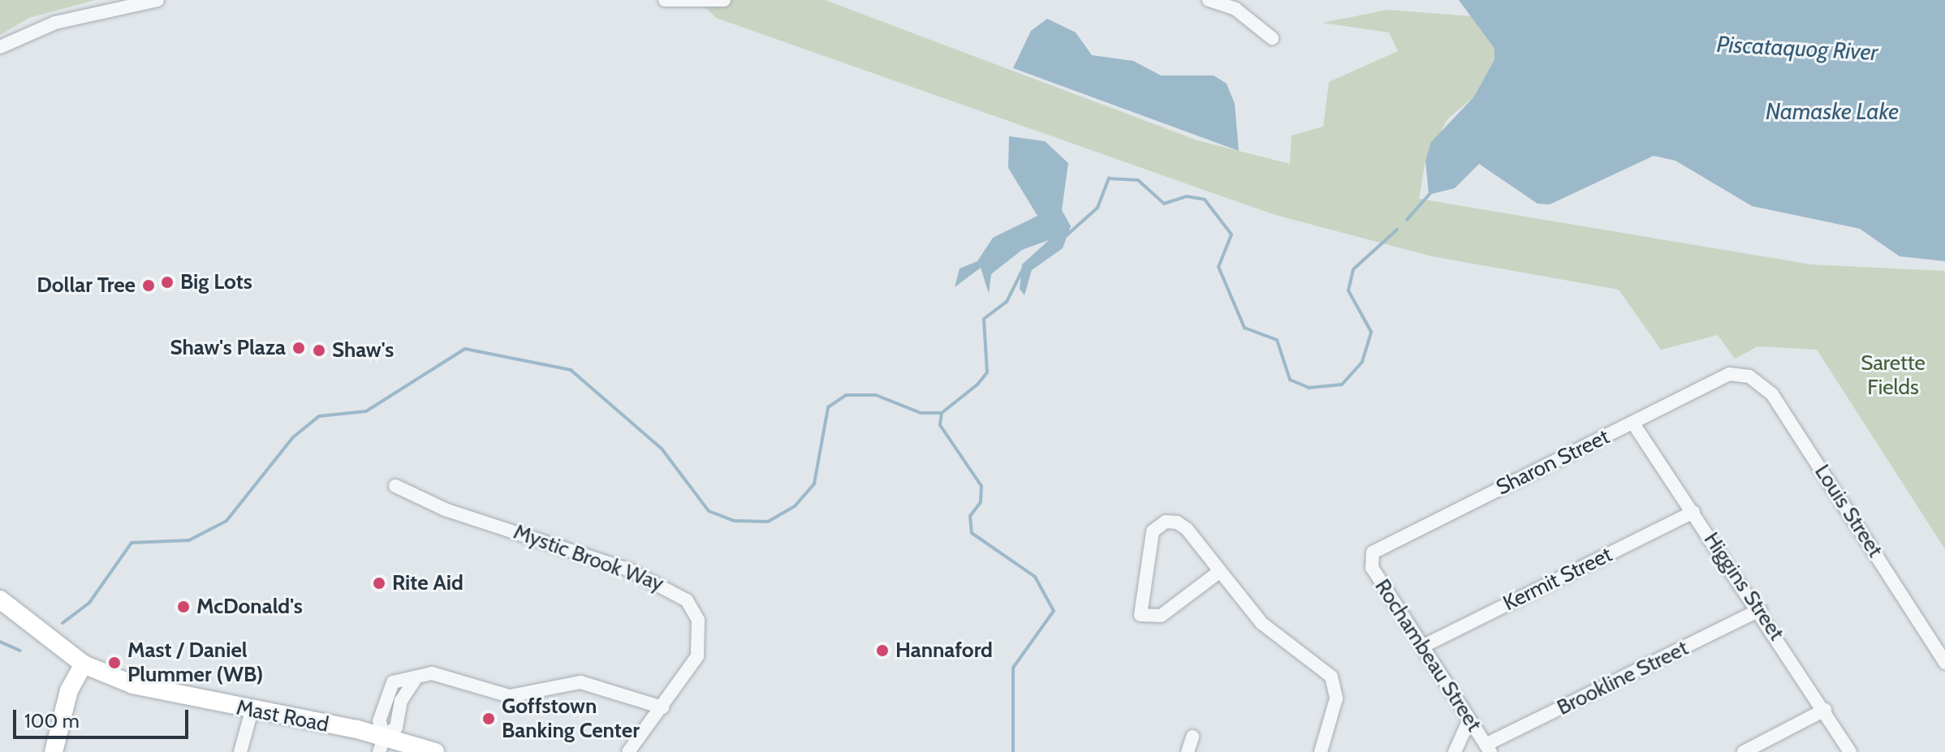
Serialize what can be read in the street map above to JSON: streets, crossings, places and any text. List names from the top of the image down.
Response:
{
  "streets": {
    "main road": ["Mast Road"],
    "street": [
      "Sharon Street",
      "Louis Street",
      "Mystic Brook Way",
      "Kermit Street",
      "Higgins Street",
      "Rochambeau Street",
      "Brookline Street"
    ]
  },
  "crossings": [
    ["Sharon Street", "Louis Street"],
    ["Sharon Street", "Higgins Street"],
    ["Sharon Street", "Rochambeau Street"],
    ["Kermit Street", "Higgins Street"],
    ["Kermit Street", "Rochambeau Street"],
    ["Higgins Street", "Brookline Street"],
    ["Rochambeau Street", "Brookline Street"]
  ],
  "water": ["Piscataquog River", "Namaske Lake"],
  "parks": ["Sarette Fields"],
  "places": [
    "Big Lots",
    "Dollar Tree",
    "Shaw's Plaza",
    "Shaw's",
    "Rite Aid",
    "McDonald's",
    "Hannaford",
    "Mast / Daniel Plummer (WB)",
    "Goffstown Banking Center"
  ],
  "scale_bar": "100 m"
}
